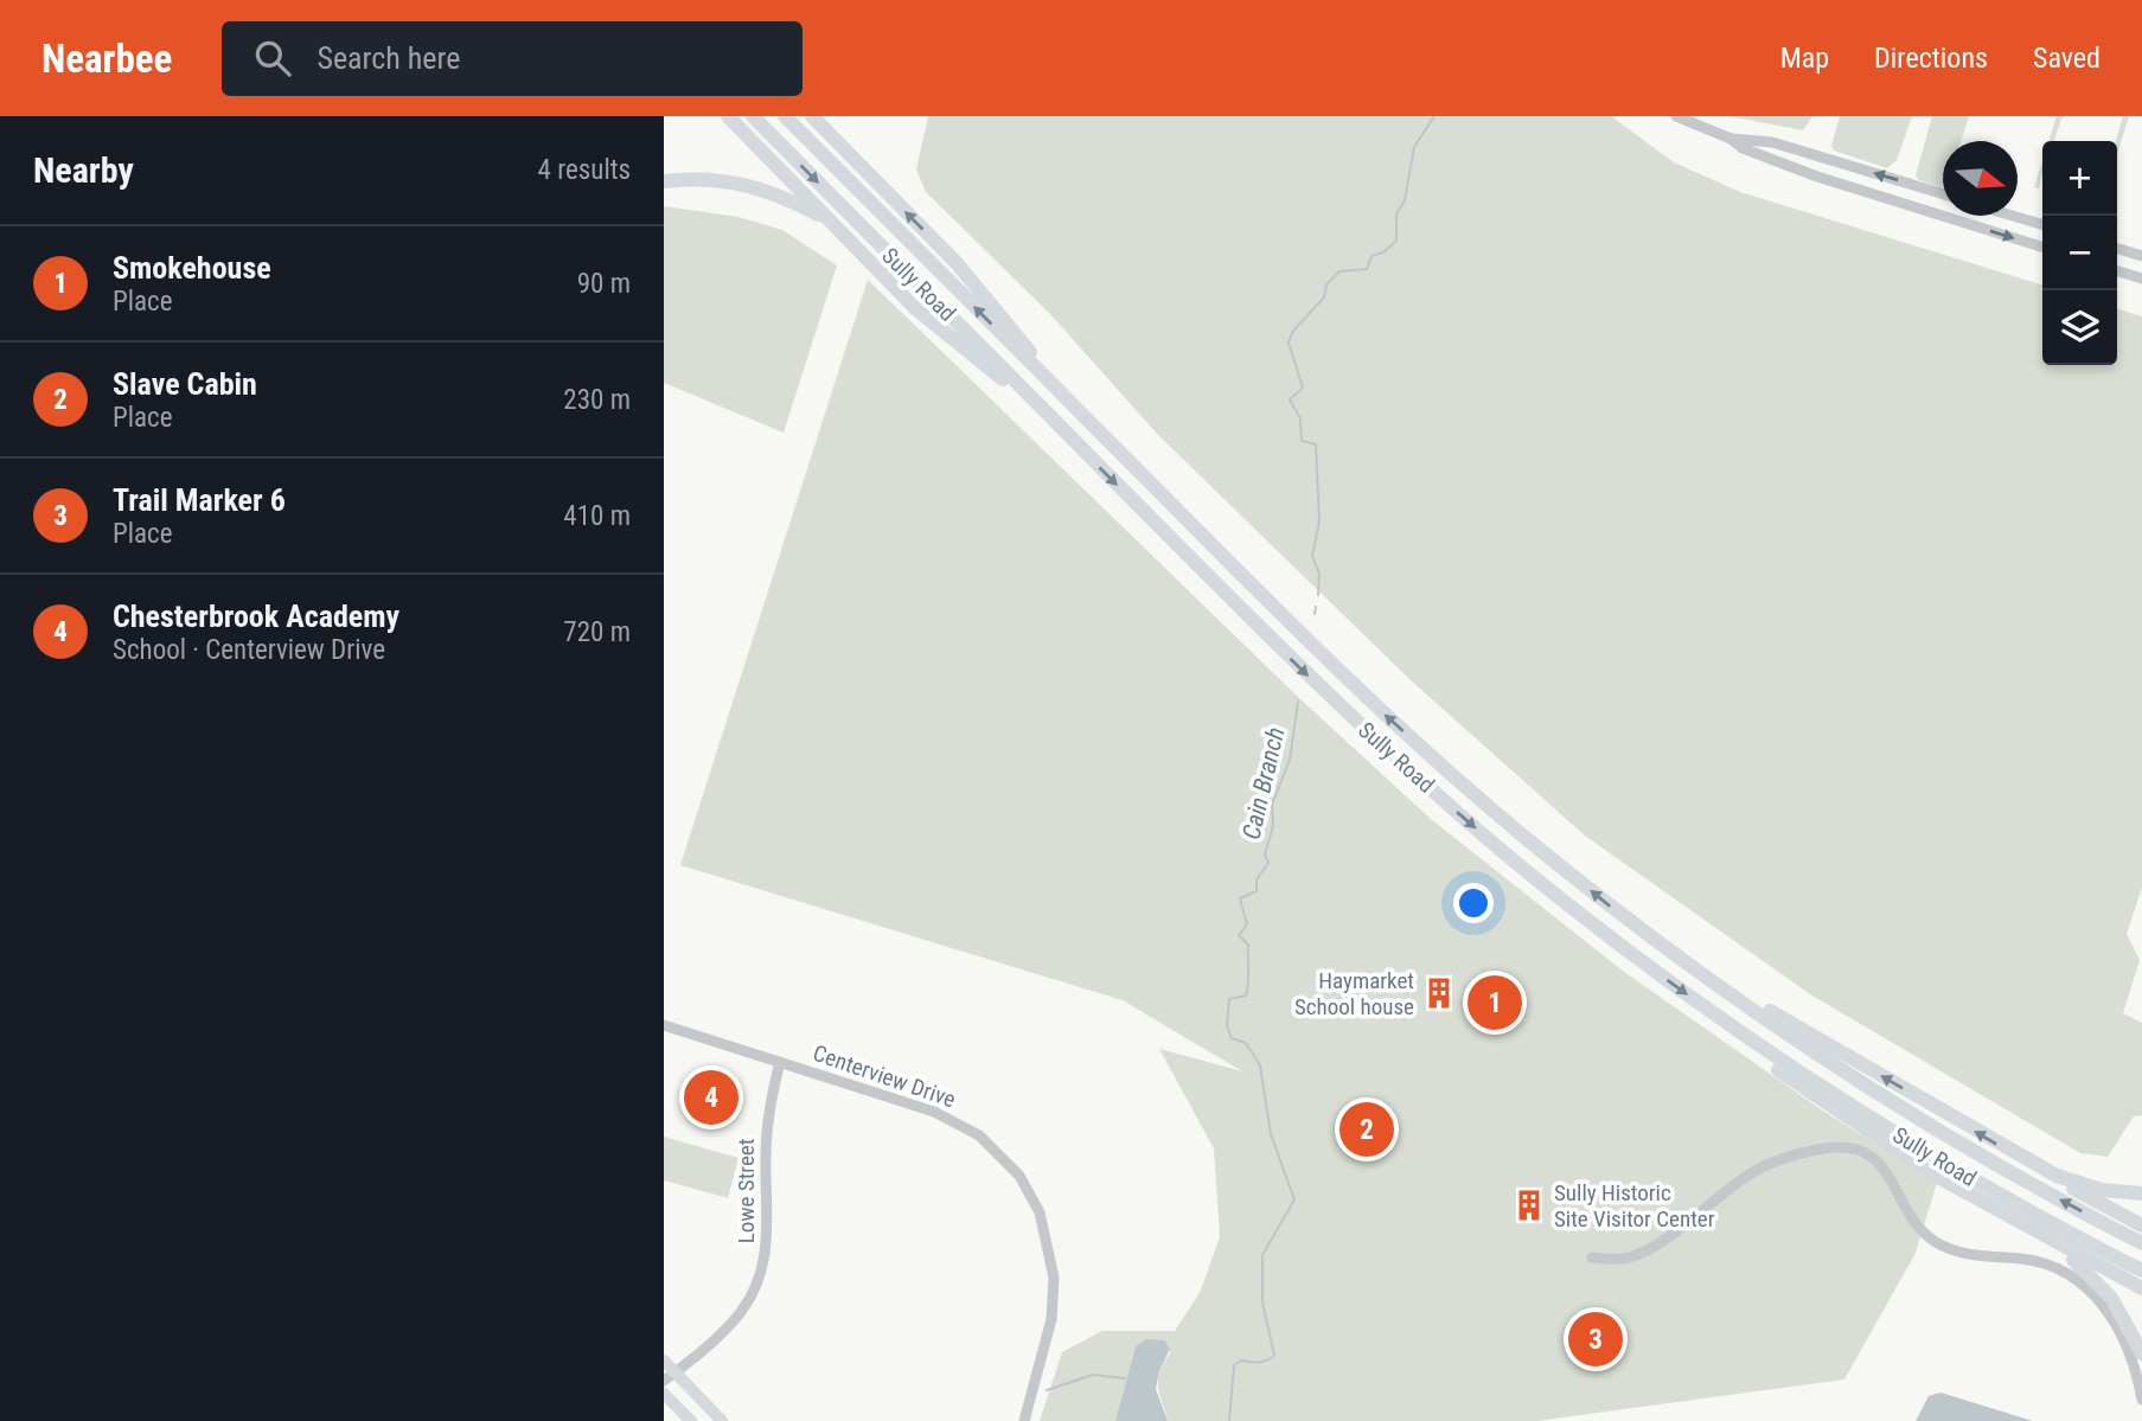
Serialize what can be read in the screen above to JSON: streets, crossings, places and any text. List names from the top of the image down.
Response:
{
  "streets": {
    "highway": ["Sully Road"],
    "street": ["Centerview Drive", "Lowe Street"]
  },
  "crossings": [
    ["Centerview Drive", "Lowe Street"]
  ],
  "water": ["Cain Branch"],
  "places": {
    "building": ["Haymarket School house", "Sully Historic Site Visitor Center"]
  },
  "north": "right",
  "page": {
    "header": "Nearbee",
    "search": "Search here",
    "nav": ["Map", "Directions", "Saved"],
    "heading": ["Nearby", "4 results"],
    "map_buttons": ["+", "−"],
    "list": [
      {
        "mark": "1",
        "name": "Smokehouse",
        "note": "Place",
        "value": "90 m"
      },
      {
        "mark": "2",
        "name": "Slave Cabin",
        "note": "Place",
        "value": "230 m"
      },
      {
        "mark": "3",
        "name": "Trail Marker 6",
        "note": "Place",
        "value": "410 m"
      },
      {
        "mark": "4",
        "name": "Chesterbrook Academy",
        "note": "School · Centerview Drive",
        "value": "720 m"
      }
    ],
    "pins": [
      "1",
      "4",
      "2",
      "3"
    ]
  }
}
